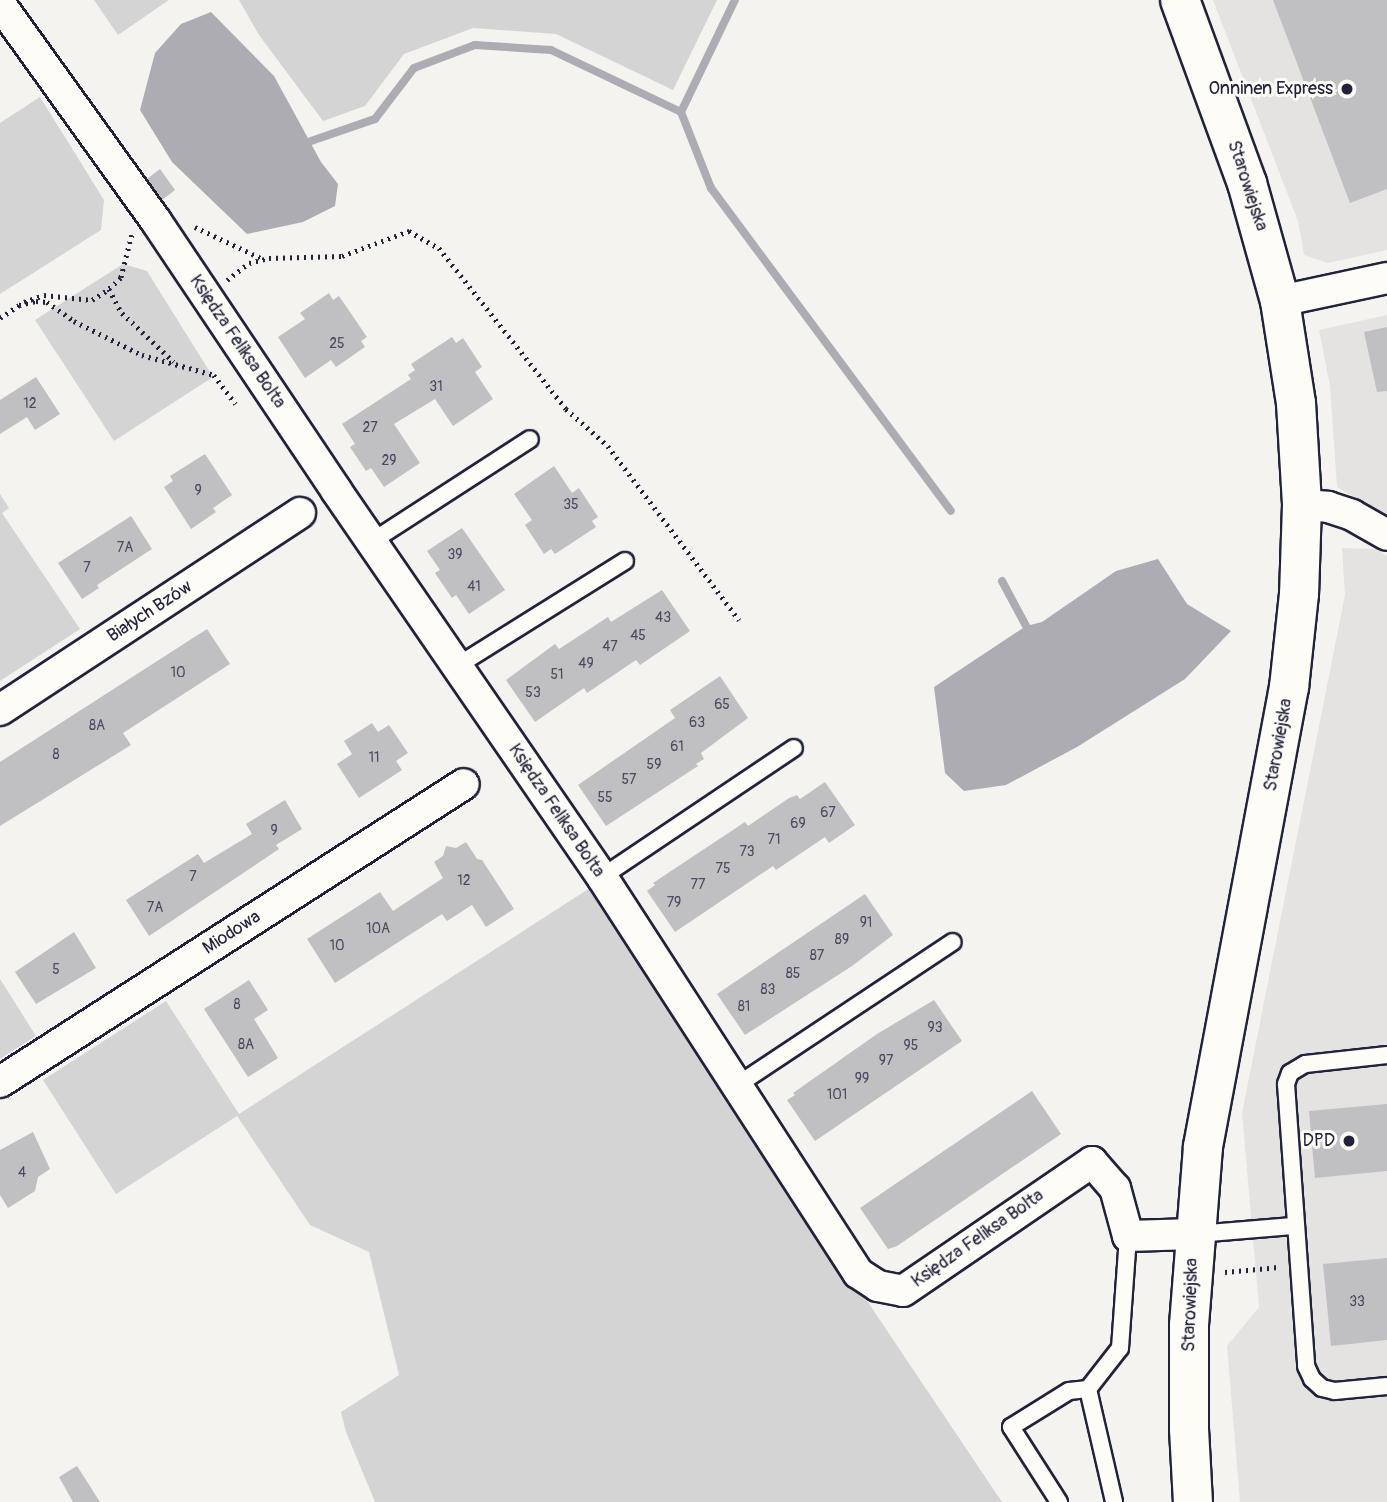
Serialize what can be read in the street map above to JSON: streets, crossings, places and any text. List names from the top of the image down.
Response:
{
  "streets": {
    "street": [
      "Starowiejska",
      "Księdza Feliksa Bolta",
      "Białych Bzów",
      "Miodowa"
    ]
  },
  "places": ["Onninen Express", "DPD"],
  "house_numbers": [
    "25",
    "31",
    "12",
    "27",
    "29",
    "9",
    "35",
    "7A",
    "39",
    "7",
    "41",
    "43",
    "45",
    "47",
    "49",
    "10",
    "51",
    "53",
    "65",
    "63",
    "8A",
    "61",
    "8",
    "11",
    "59",
    "57",
    "55",
    "67",
    "69",
    "9",
    "71",
    "73",
    "75",
    "7",
    "12",
    "77",
    "79",
    "7A",
    "91",
    "10A",
    "89",
    "10",
    "87",
    "5",
    "85",
    "83",
    "8",
    "81",
    "93",
    "8A",
    "95",
    "97",
    "99",
    "101",
    "4",
    "33"
  ]
}
